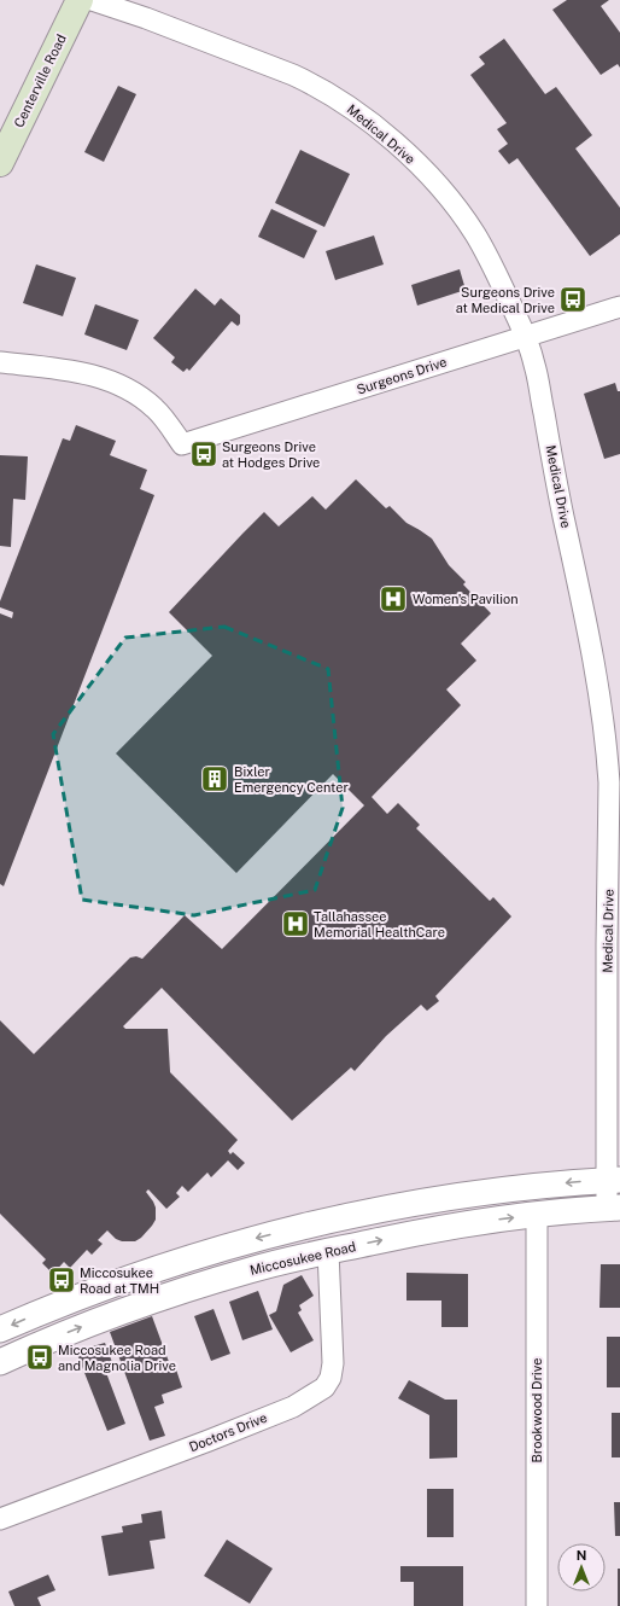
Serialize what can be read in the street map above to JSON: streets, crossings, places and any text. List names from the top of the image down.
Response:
{
  "streets": {
    "main road": ["Centerville Road"],
    "street": [
      "Medical Drive",
      "Surgeons Drive",
      "Miccosukee Road",
      "Brookwood Drive",
      "Doctors Drive"
    ]
  },
  "crossings": [
    ["Medical Drive", "Surgeons Drive"],
    ["Medical Drive", "Miccosukee Road"],
    ["Miccosukee Road", "Brookwood Drive"],
    ["Miccosukee Road", "Doctors Drive"]
  ],
  "places": {
    "bus stop": [
      "Surgeons Drive at Medical Drive",
      "Surgeons Drive at Hodges Drive",
      "Miccosukee Road at TMH",
      "Miccosukee Road and Magnolia Drive"
    ],
    "hospital": ["Women's Pavilion", "Tallahassee Memorial HealthCare"],
    "building": ["Bixler Emergency Center"]
  },
  "north": "top"
}
